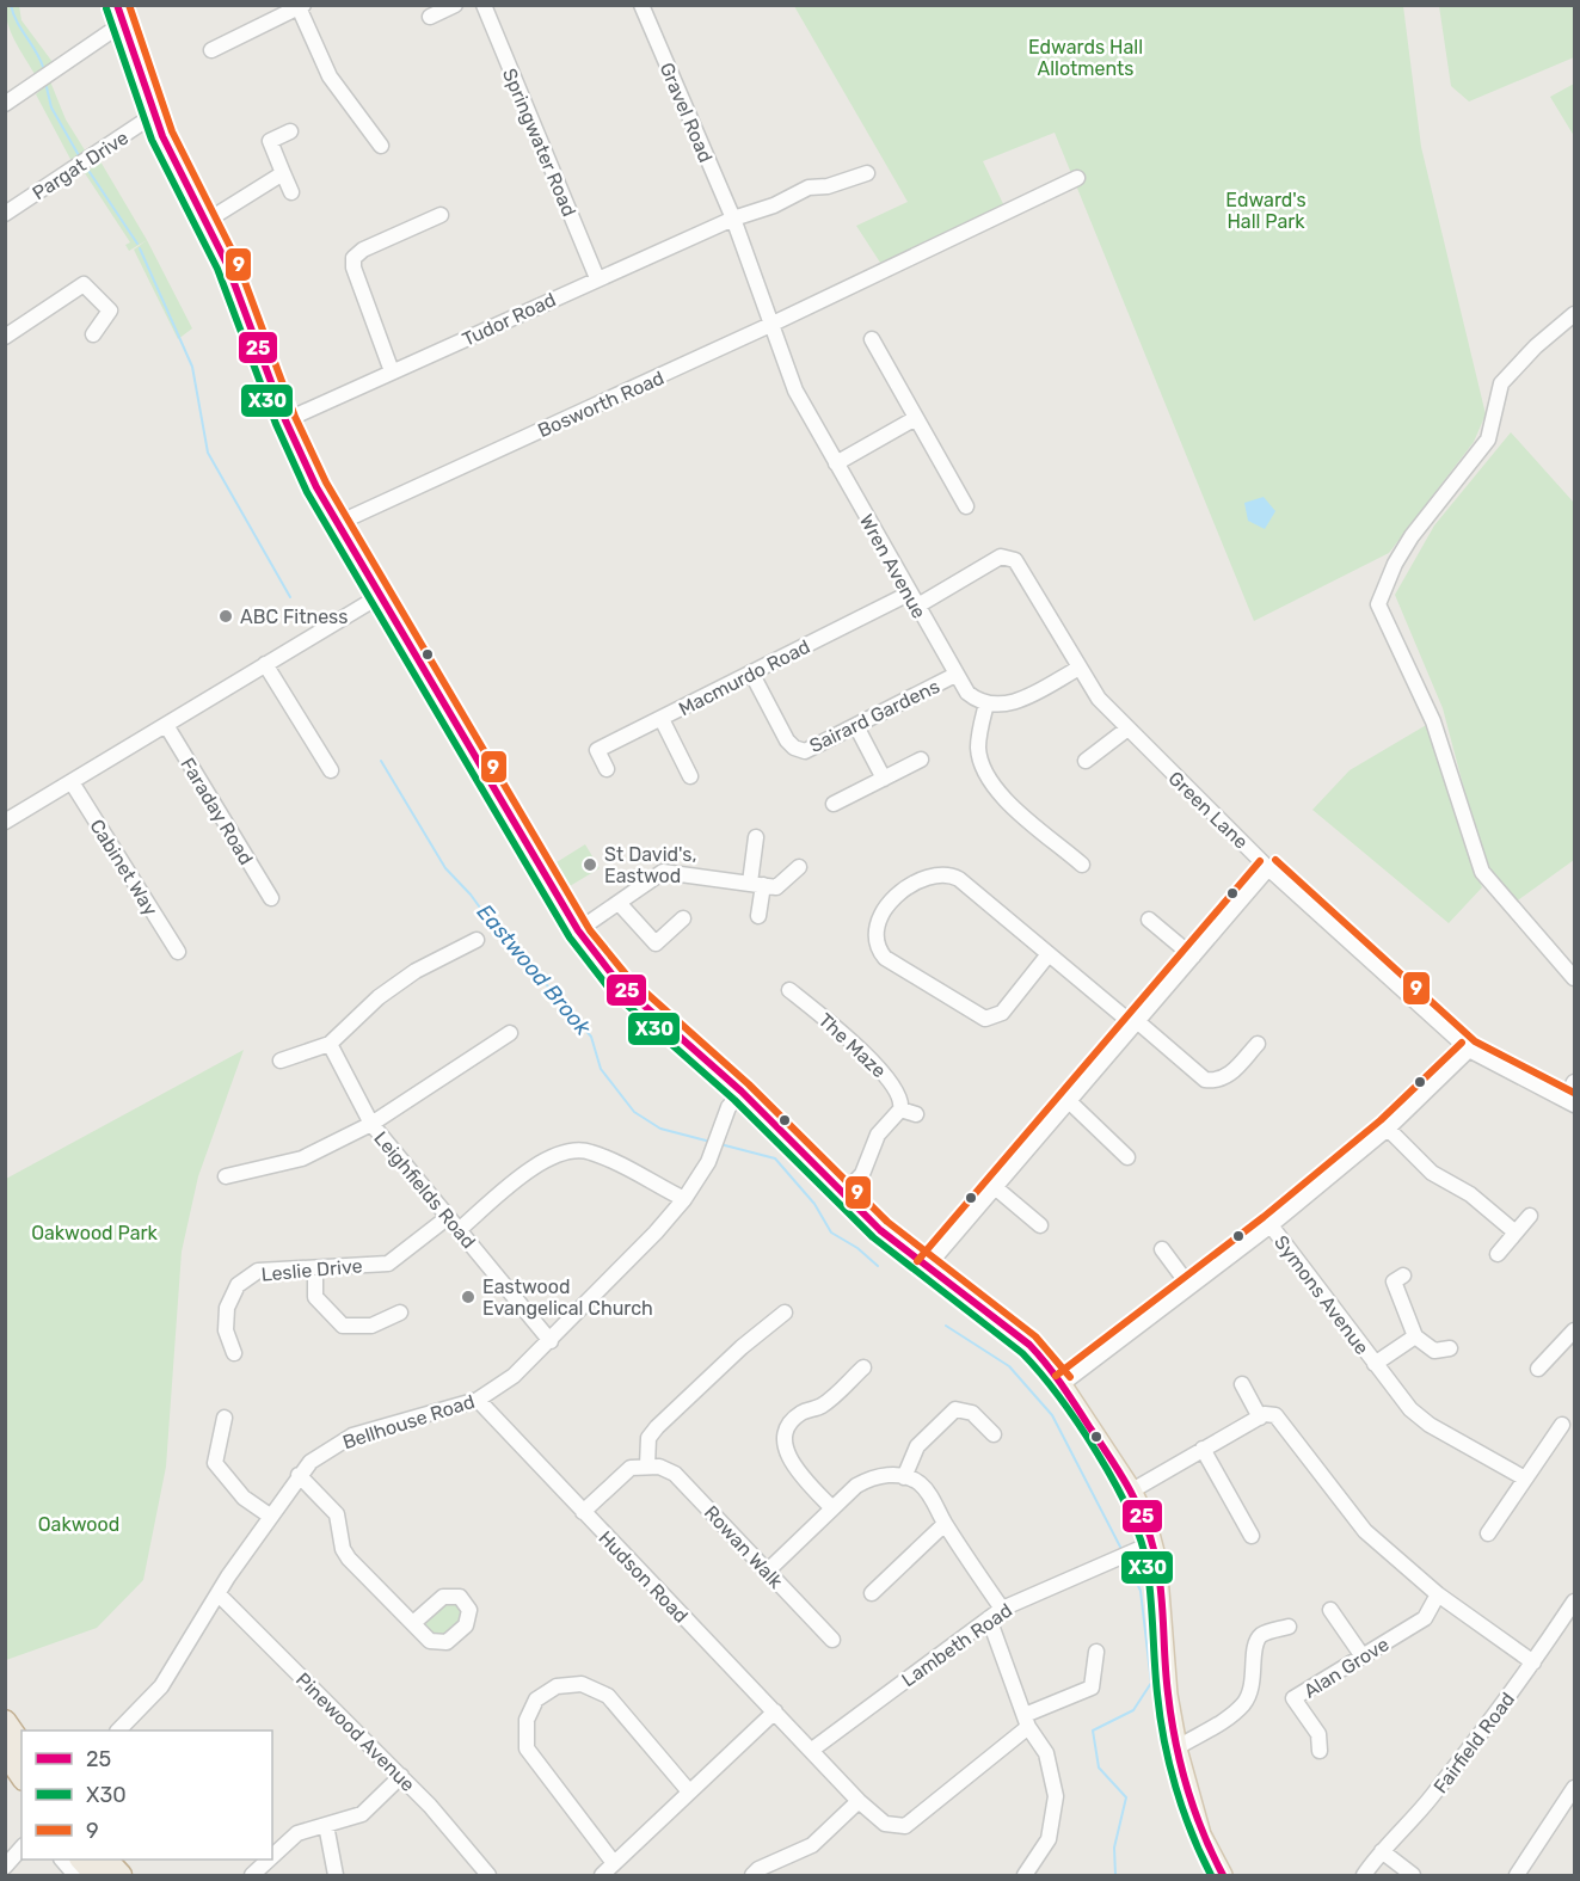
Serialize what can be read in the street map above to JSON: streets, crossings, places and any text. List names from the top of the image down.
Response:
{
  "streets": {
    "street": [
      "Gravel Road",
      "Springwater Road",
      "Pargat Drive",
      "Tudor Road",
      "Bosworth Road",
      "Wren Avenue",
      "Macmurdo Road",
      "Sairard Gardens",
      "Green Lane",
      "Faraday Road",
      "Cabinet Way",
      "The Maze",
      "Leighfields Road",
      "Leslie Drive",
      "Symons Avenue",
      "Bellhouse Road",
      "Rowan Walk",
      "Hudson Road",
      "Lambeth Road",
      "Alan Grove",
      "Pinewood Avenue",
      "Fairfield Road"
    ]
  },
  "crossings": [
    ["Gravel Road", "Tudor Road"],
    ["Gravel Road", "Bosworth Road"],
    ["Gravel Road", "Wren Avenue"],
    ["Springwater Road", "Tudor Road"],
    ["Bosworth Road", "Wren Avenue"],
    ["Wren Avenue", "Macmurdo Road"],
    ["Wren Avenue", "Sairard Gardens"],
    ["Wren Avenue", "Green Lane"],
    ["Macmurdo Road", "Sairard Gardens"],
    ["Leighfields Road", "Leslie Drive"],
    ["Leighfields Road", "Bellhouse Road"],
    ["Bellhouse Road", "Hudson Road"],
    ["Bellhouse Road", "Pinewood Avenue"],
    ["Hudson Road", "Lambeth Road"]
  ],
  "water": ["Eastwood Brook"],
  "parks": [
    "Edwards Hall Allotments",
    "Edward's Hall Park",
    "Oakwood Park",
    "Oakwood"
  ],
  "places": ["ABC Fitness", "St David's, Eastwod", "Eastwood Evangelical Church"],
  "lines": ["transit line 25", "transit line 9", "transit line X30"],
  "legend": ["25", "X30", "9"]
}
